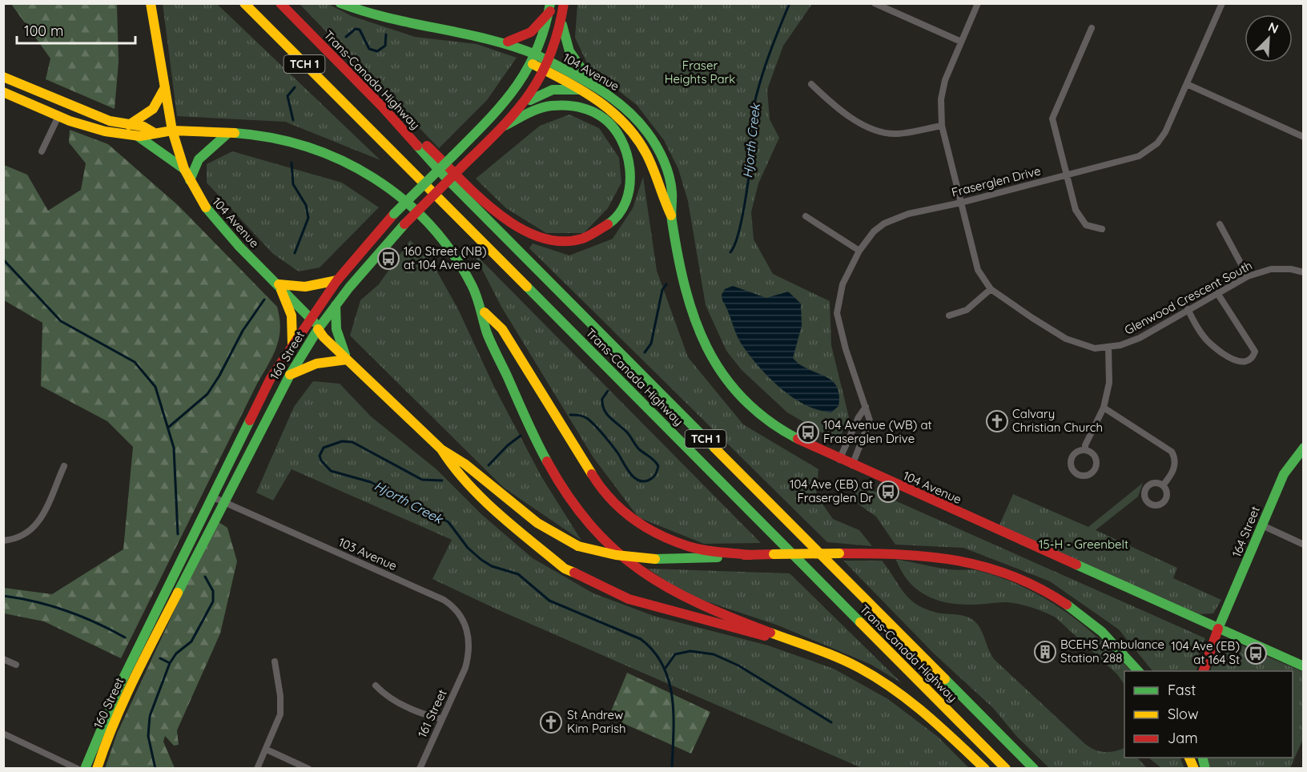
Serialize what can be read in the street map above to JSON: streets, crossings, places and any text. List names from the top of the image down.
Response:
{
  "streets": {
    "main road": [
      "TCH 1",
      "104 Avenue",
      "Trans-Canada Highway",
      "160 Street",
      "164 Street"
    ],
    "street": [
      "Fraserglen Drive",
      "Glenwood Crescent South",
      "103 Avenue",
      "161 Street"
    ]
  },
  "crossings": [
    ["104 Avenue", "Fraserglen Drive"],
    ["104 Avenue", "160 Street"],
    ["104 Avenue", "164 Street"],
    ["Fraserglen Drive", "Glenwood Crescent South"],
    ["160 Street", "103 Avenue"],
    ["103 Avenue", "161 Street"]
  ],
  "water": ["Hjorth Creek"],
  "parks": ["Fraser Heights Park", "15-H - Greenbelt"],
  "places": {
    "bus stop": [
      "160 Street (NB) at 104 Avenue",
      "104 Avenue (WB) at Fraserglen Drive",
      "104 Ave (EB) at Fraserglen Dr",
      "104 Ave (EB) at 164 St"
    ],
    "church": ["Calvary Christian Church", "St Andrew Kim Parish"],
    "building": ["BCEHS Ambulance Station 288"]
  },
  "legend": ["Fast", "Slow", "Jam"],
  "scale_bar": "100 m",
  "north": "top right"
}
